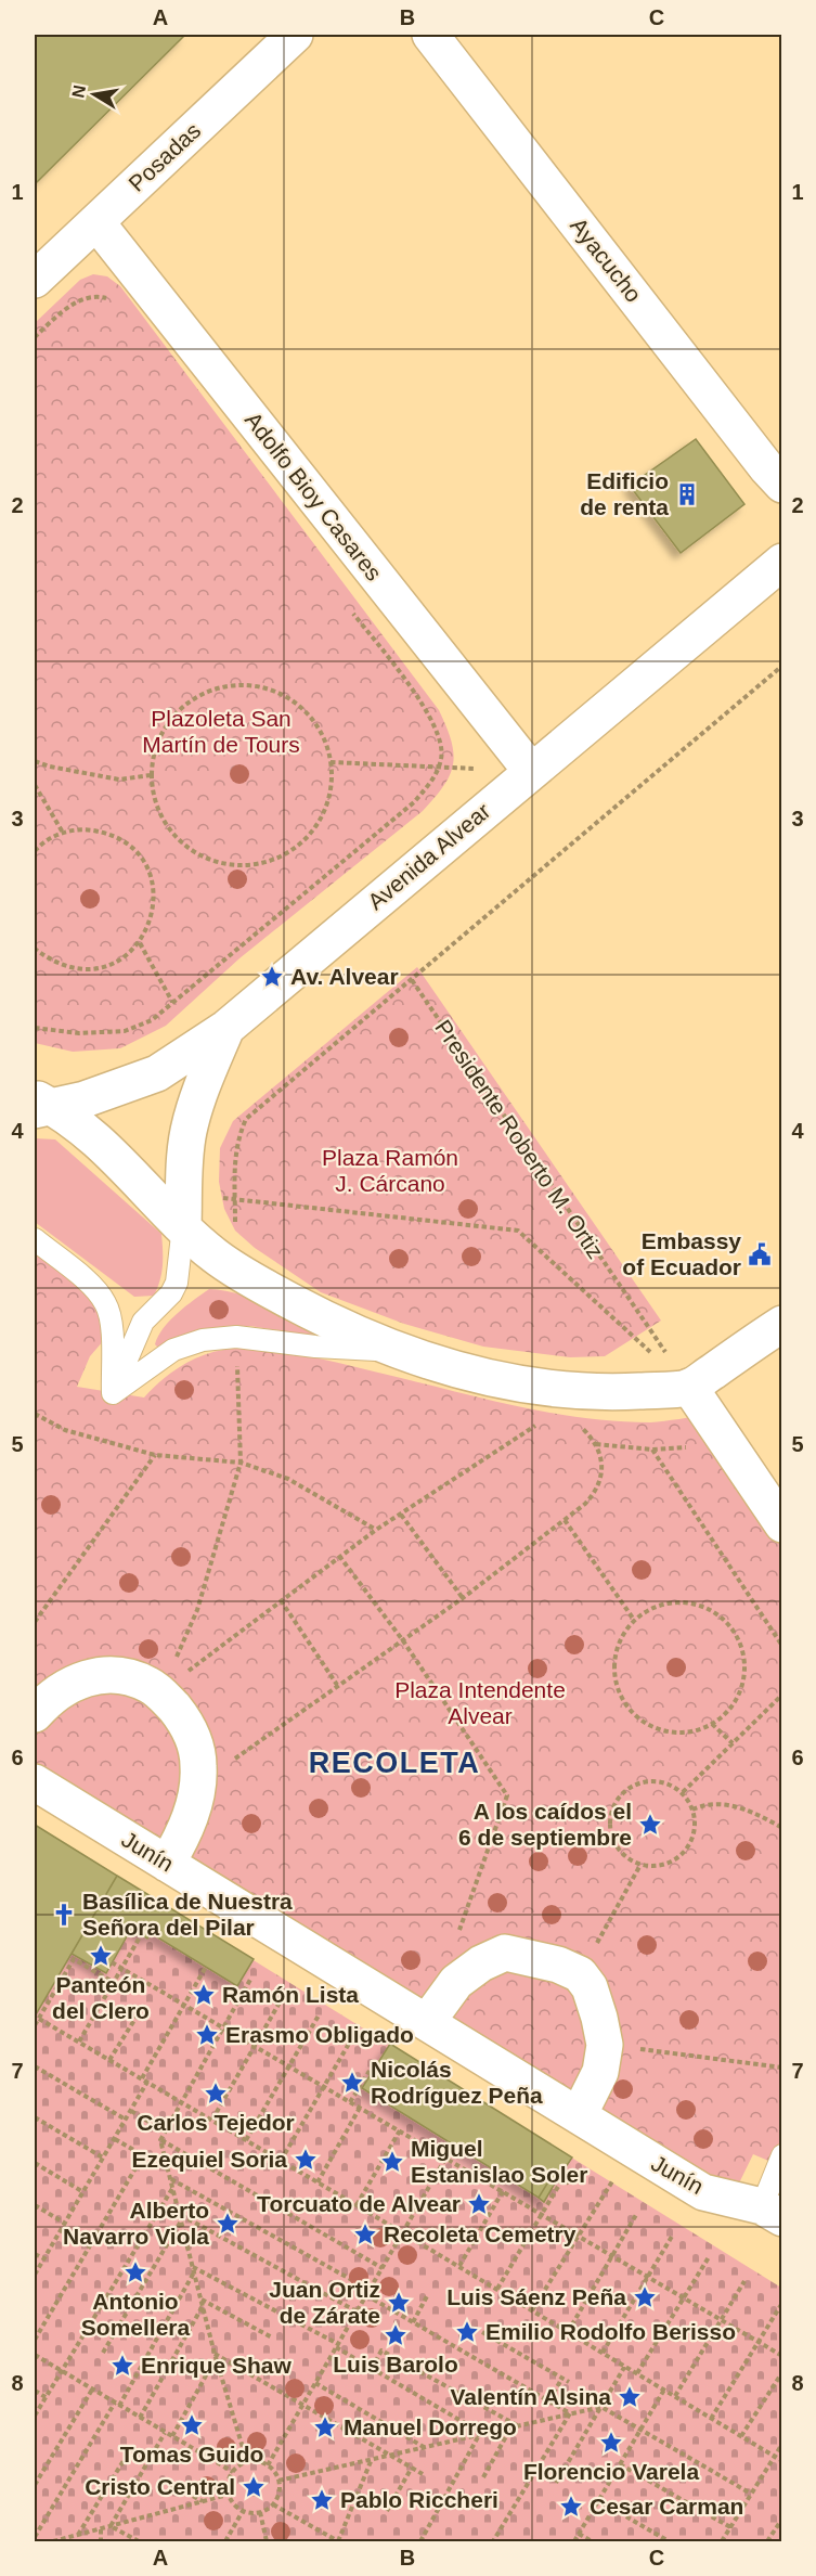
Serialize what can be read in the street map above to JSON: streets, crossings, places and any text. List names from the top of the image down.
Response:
{
  "streets": {
    "street": [
      "Posadas",
      "Ayacucho",
      "Adolfo Bioy Casares",
      "Avenida Alvear",
      "Junín"
    ],
    "path": ["Presidente Roberto M. Ortiz"]
  },
  "crossings": [
    ["Posadas", "Adolfo Bioy Casares"],
    ["Adolfo Bioy Casares", "Avenida Alvear"]
  ],
  "districts": ["RECOLETA"],
  "parks": ["Plazoleta San Martín de Tours", "Plaza Ramón J. Cárcano", "Plaza Intendente Alvear"],
  "places": {
    "building": ["Edificio de renta"],
    "place": [
      "Av. Alvear",
      "A los caídos el 6 de septiembre",
      "Panteón del Clero",
      "Ramón Lista",
      "Erasmo Obligado",
      "Nicolás Rodríguez Peña",
      "Carlos Tejedor",
      "Ezequiel Soria",
      "Miguel Estanislao Soler",
      "Torcuato de Alvear",
      "Alberto Navarro Viola",
      "Recoleta Cemetry",
      "Antonio Somellera",
      "Luis Sáenz Peña",
      "Juan Ortiz de Zárate",
      "Emilio Rodolfo Berisso",
      "Luis Barolo",
      "Enrique Shaw",
      "Valentín Alsina",
      "Tomas Guido",
      "Manuel Dorrego",
      "Florencio Varela",
      "Cristo Central",
      "Pablo Riccheri",
      "Cesar Carman"
    ],
    "public building": ["Embassy of Ecuador"],
    "church": ["Basílica de Nuestra Señora del Pilar"]
  },
  "north": "left",
  "grid": {
    "columns": ["A", "B", "C"],
    "rows": [
      "1",
      "2",
      "3",
      "4",
      "5",
      "6",
      "7",
      "8"
    ]
  }
}
